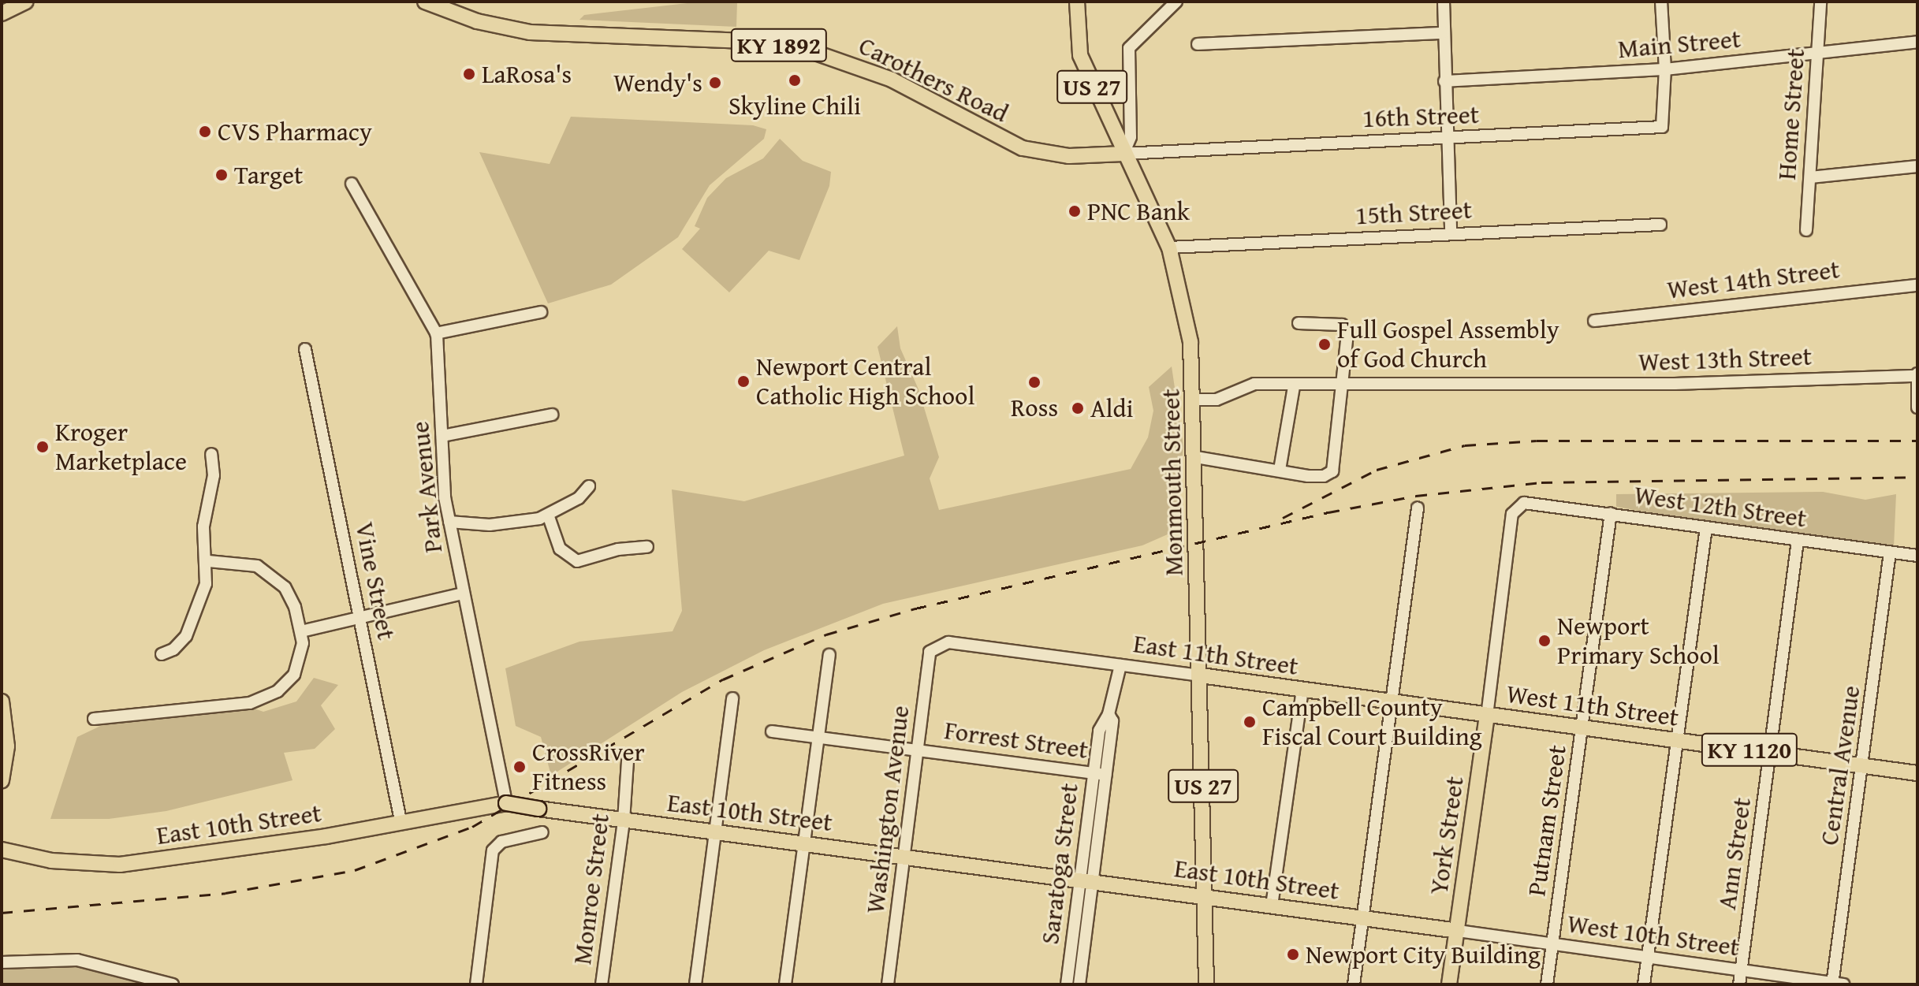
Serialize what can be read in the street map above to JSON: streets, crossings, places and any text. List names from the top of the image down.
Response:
{
  "streets": {
    "main road": [
      "KY 1892",
      "Carothers Road",
      "US 27",
      "Monmouth Street",
      "East 11th Street",
      "West 11th Street",
      "KY 1120",
      "East 10th Street",
      "York Street"
    ],
    "street": [
      "Main Street",
      "Home Street",
      "16th Street",
      "15th Street",
      "West 14th Street",
      "West 13th Street",
      "Park Avenue",
      "West 12th Street",
      "Vine Street",
      "Forrest Street",
      "Central Avenue",
      "Washington Avenue",
      "Putnam Street",
      "Ann Street",
      "Saratoga Street",
      "Monroe Street",
      "West 10th Street"
    ]
  },
  "crossings": [
    ["Main Street", "Home Street"],
    ["Main Street", "16th Street"],
    ["Carothers Road", "16th Street"],
    ["Carothers Road", "Monmouth Street"],
    ["16th Street", "Monmouth Street"],
    ["15th Street", "Monmouth Street"],
    ["West 13th Street", "Monmouth Street"],
    ["Monmouth Street", "East 11th Street"],
    ["Monmouth Street", "East 10th Street"],
    ["Park Avenue", "East 10th Street"],
    ["West 12th Street", "Central Avenue"],
    ["West 12th Street", "Putnam Street"],
    ["West 12th Street", "York Street"],
    ["West 12th Street", "Ann Street"],
    ["Vine Street", "East 10th Street"],
    ["East 11th Street", "West 11th Street"],
    ["East 11th Street", "Washington Avenue"],
    ["East 11th Street", "York Street"],
    ["East 11th Street", "Saratoga Street"],
    ["West 11th Street", "Central Avenue"],
    ["West 11th Street", "Putnam Street"],
    ["West 11th Street", "York Street"],
    ["West 11th Street", "Ann Street"],
    ["Forrest Street", "Washington Avenue"],
    ["Forrest Street", "Saratoga Street"],
    ["Central Avenue", "West 10th Street"],
    ["Washington Avenue", "East 10th Street"],
    ["East 10th Street", "York Street"],
    ["East 10th Street", "Saratoga Street"],
    ["East 10th Street", "Monroe Street"],
    ["East 10th Street", "West 10th Street"],
    ["Putnam Street", "West 10th Street"],
    ["York Street", "West 10th Street"],
    ["Ann Street", "West 10th Street"]
  ],
  "places": [
    "LaRosa's",
    "Skyline Chili",
    "Wendy's",
    "CVS Pharmacy",
    "Target",
    "PNC Bank",
    "Full Gospel Assembly of God Church",
    "Newport Central Catholic High School",
    "Ross",
    "Aldi",
    "Kroger Marketplace",
    "Newport Primary School",
    "Campbell County Fiscal Court Building",
    "CrossRiver Fitness",
    "Newport City Building"
  ]
}
